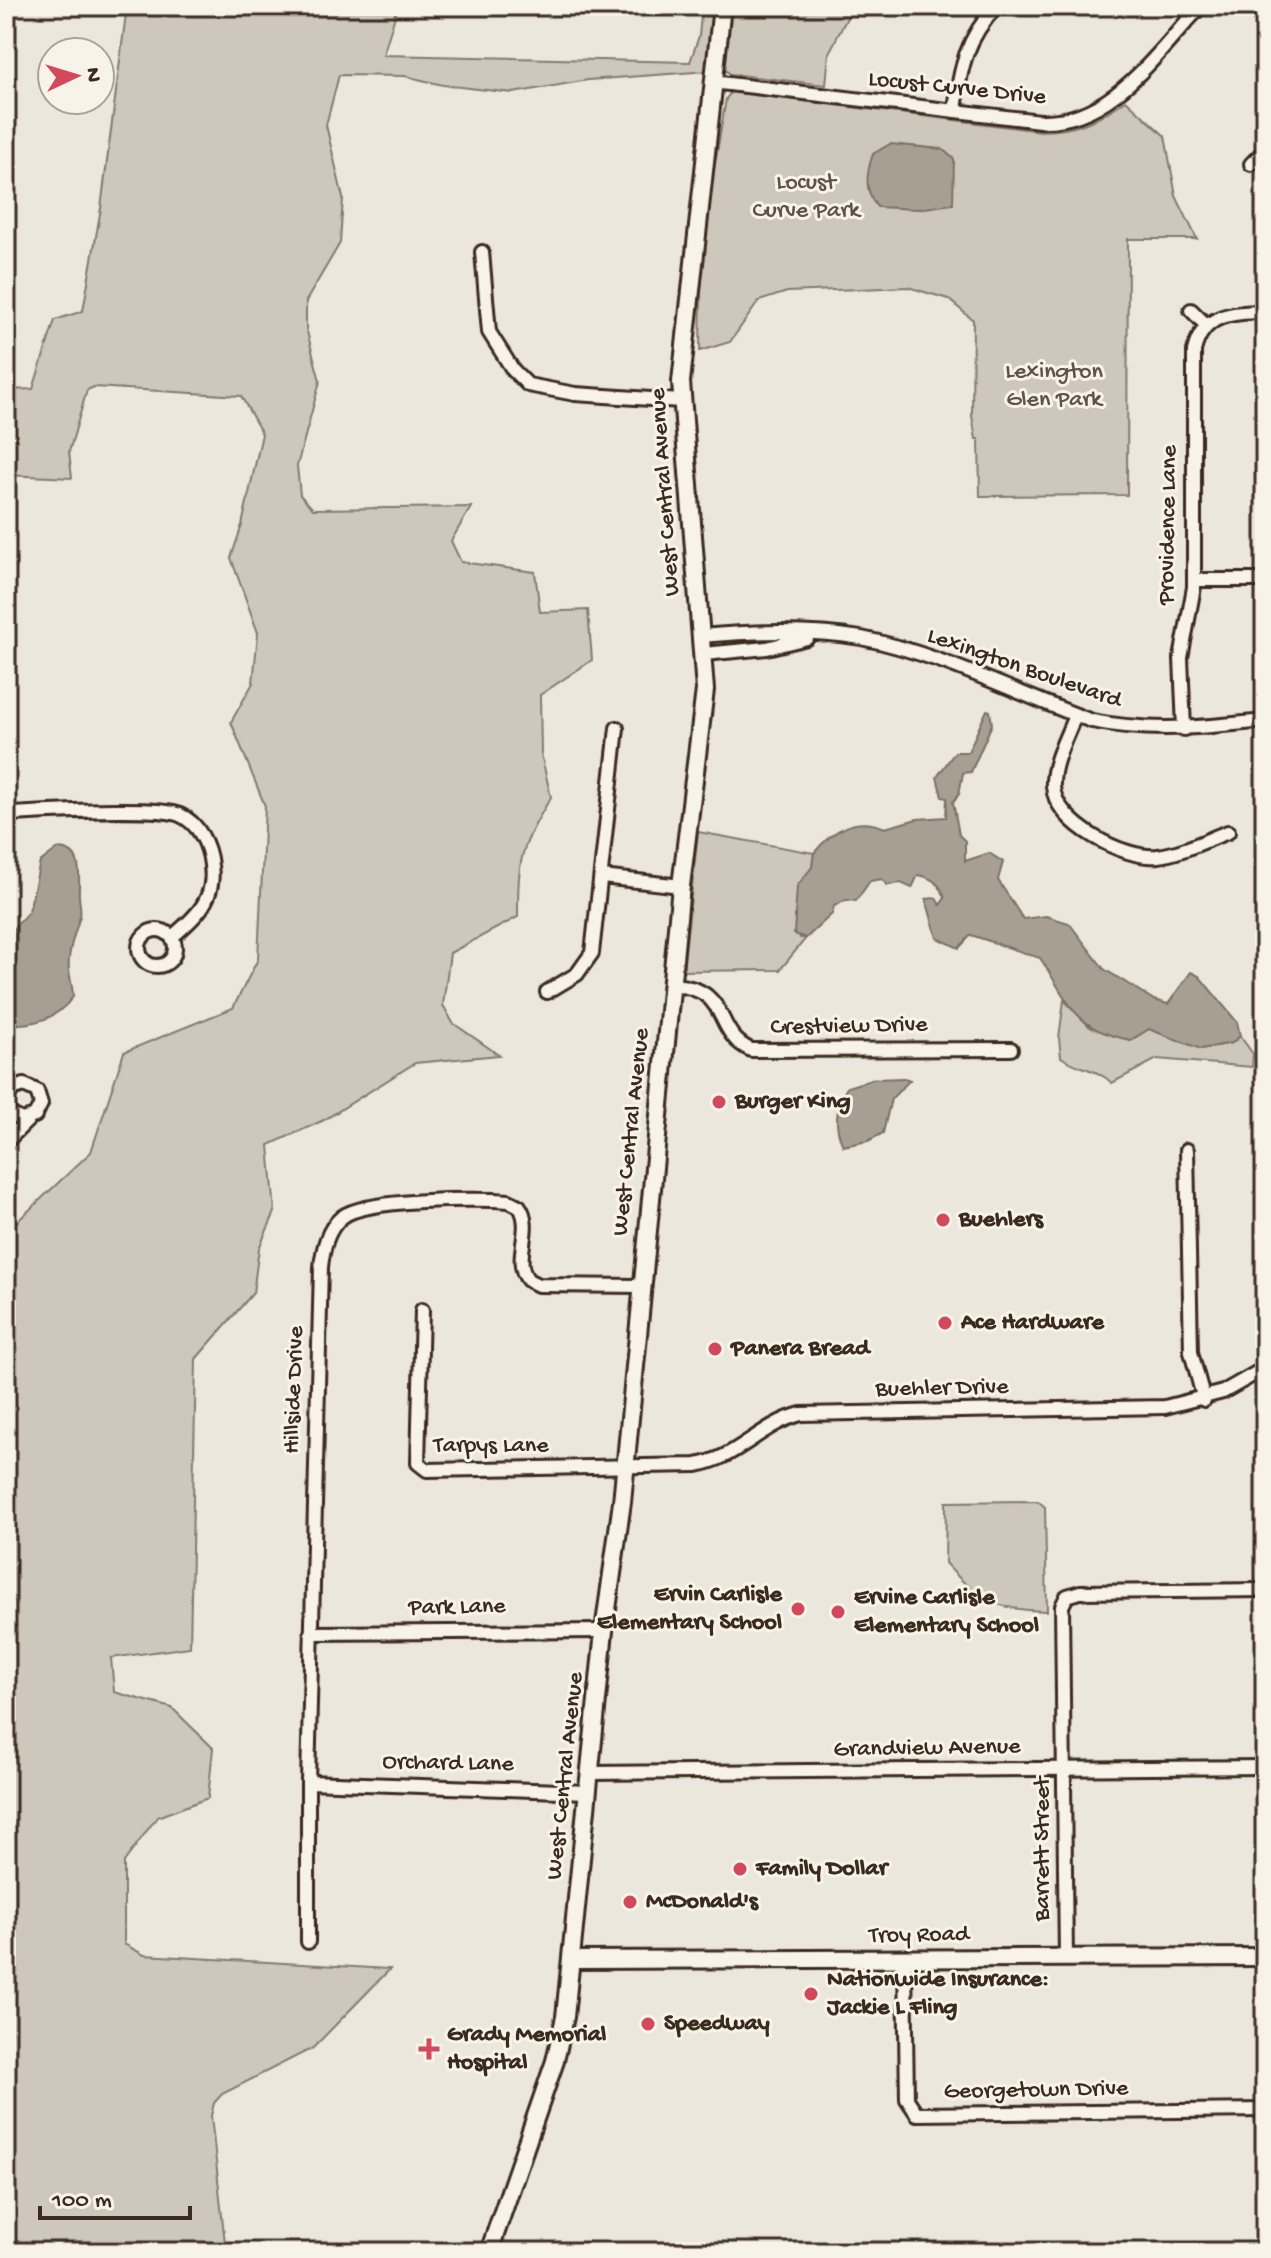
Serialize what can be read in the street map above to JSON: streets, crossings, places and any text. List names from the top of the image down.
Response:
{
  "streets": {
    "main road": ["West Central Avenue", "Troy Road"],
    "street": [
      "Locust Curve Drive",
      "Providence Lane",
      "Lexington Boulevard",
      "Crestview Drive",
      "Buehler Drive",
      "Hillside Drive",
      "Tarpys Lane",
      "Park Lane",
      "Grandview Avenue",
      "Orchard Lane",
      "Barrett Street",
      "Georgetown Drive"
    ]
  },
  "crossings": [
    ["Locust Curve Drive", "West Central Avenue"],
    ["West Central Avenue", "Lexington Boulevard"],
    ["West Central Avenue", "Crestview Drive"],
    ["West Central Avenue", "Buehler Drive"],
    ["West Central Avenue", "Hillside Drive"],
    ["West Central Avenue", "Tarpys Lane"],
    ["West Central Avenue", "Park Lane"],
    ["West Central Avenue", "Grandview Avenue"],
    ["West Central Avenue", "Orchard Lane"],
    ["West Central Avenue", "Troy Road"],
    ["Providence Lane", "Lexington Boulevard"],
    ["Buehler Drive", "Tarpys Lane"],
    ["Hillside Drive", "Park Lane"],
    ["Hillside Drive", "Orchard Lane"],
    ["Grandview Avenue", "Barrett Street"],
    ["Barrett Street", "Troy Road"],
    ["Troy Road", "Georgetown Drive"]
  ],
  "parks": ["Locust Curve Park", "Lexington Glen Park"],
  "places": {
    "other": [
      "Burger King",
      "Buehlers",
      "Ace Hardware",
      "Panera Bread",
      "Ervin Carlisle Elementary School",
      "Ervine Carlisle Elementary School",
      "Family Dollar",
      "McDonald's",
      "Nationwide Insurance: Jackie L Fling",
      "Speedway"
    ],
    "health": ["Grady Memorial Hospital"]
  },
  "scale_bar": "100 m",
  "north": "right"
}
